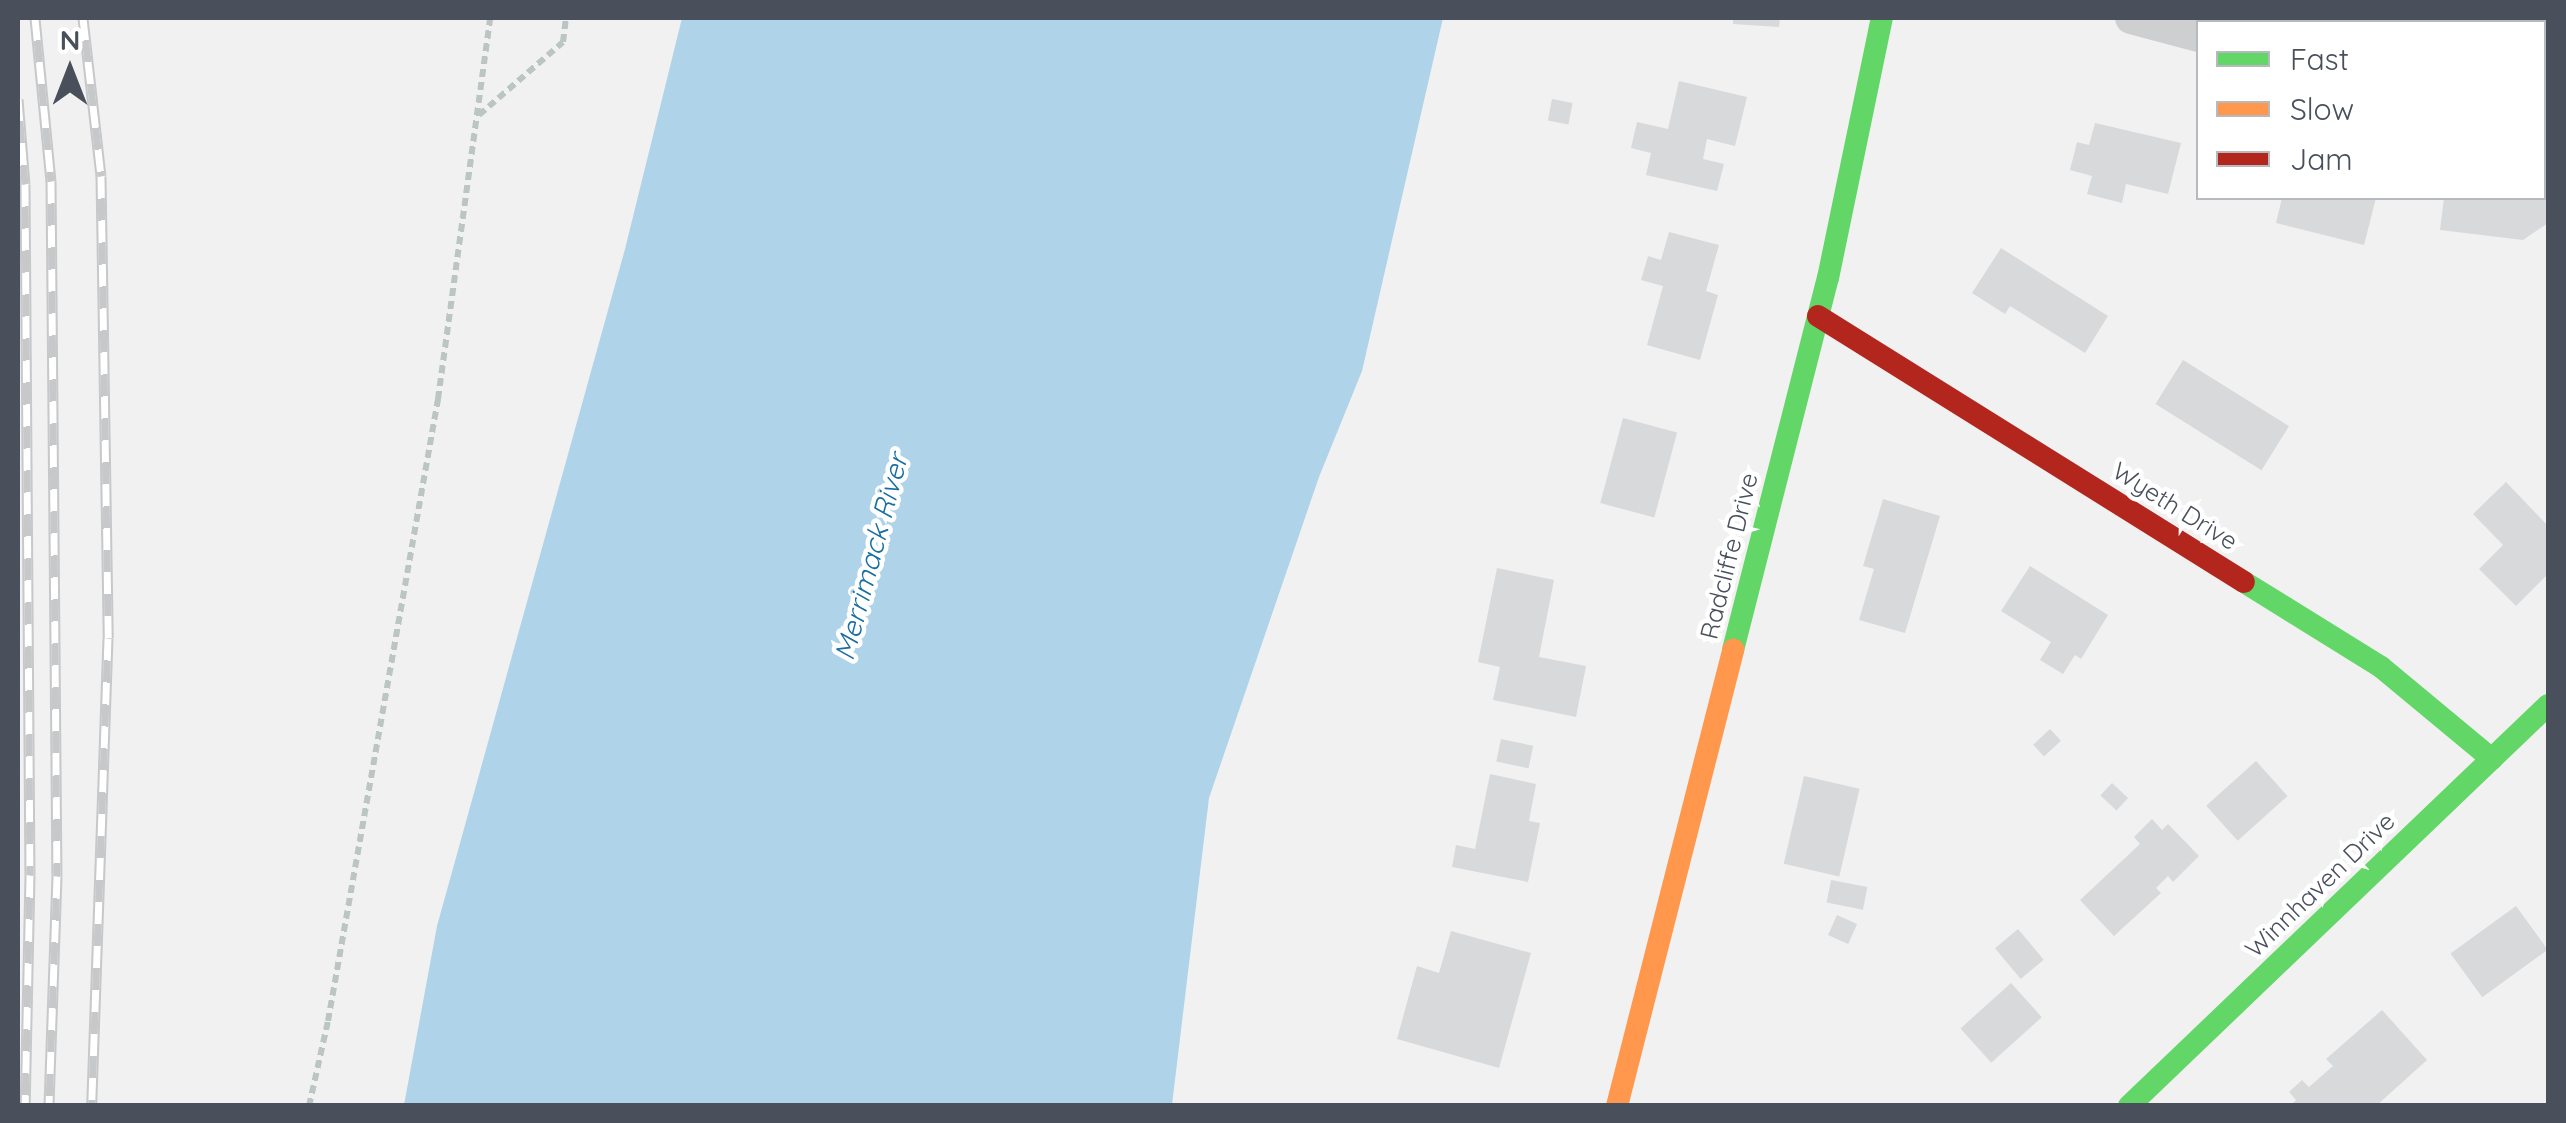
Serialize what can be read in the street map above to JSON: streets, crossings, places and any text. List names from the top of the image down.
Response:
{
  "streets": {
    "street": ["Wyeth Drive", "Radcliffe Drive", "Winnhaven Drive"]
  },
  "crossings": [
    ["Wyeth Drive", "Radcliffe Drive"],
    ["Wyeth Drive", "Winnhaven Drive"]
  ],
  "water": ["Merrimack River"],
  "legend": ["Fast", "Slow", "Jam"],
  "north": "top"
}
